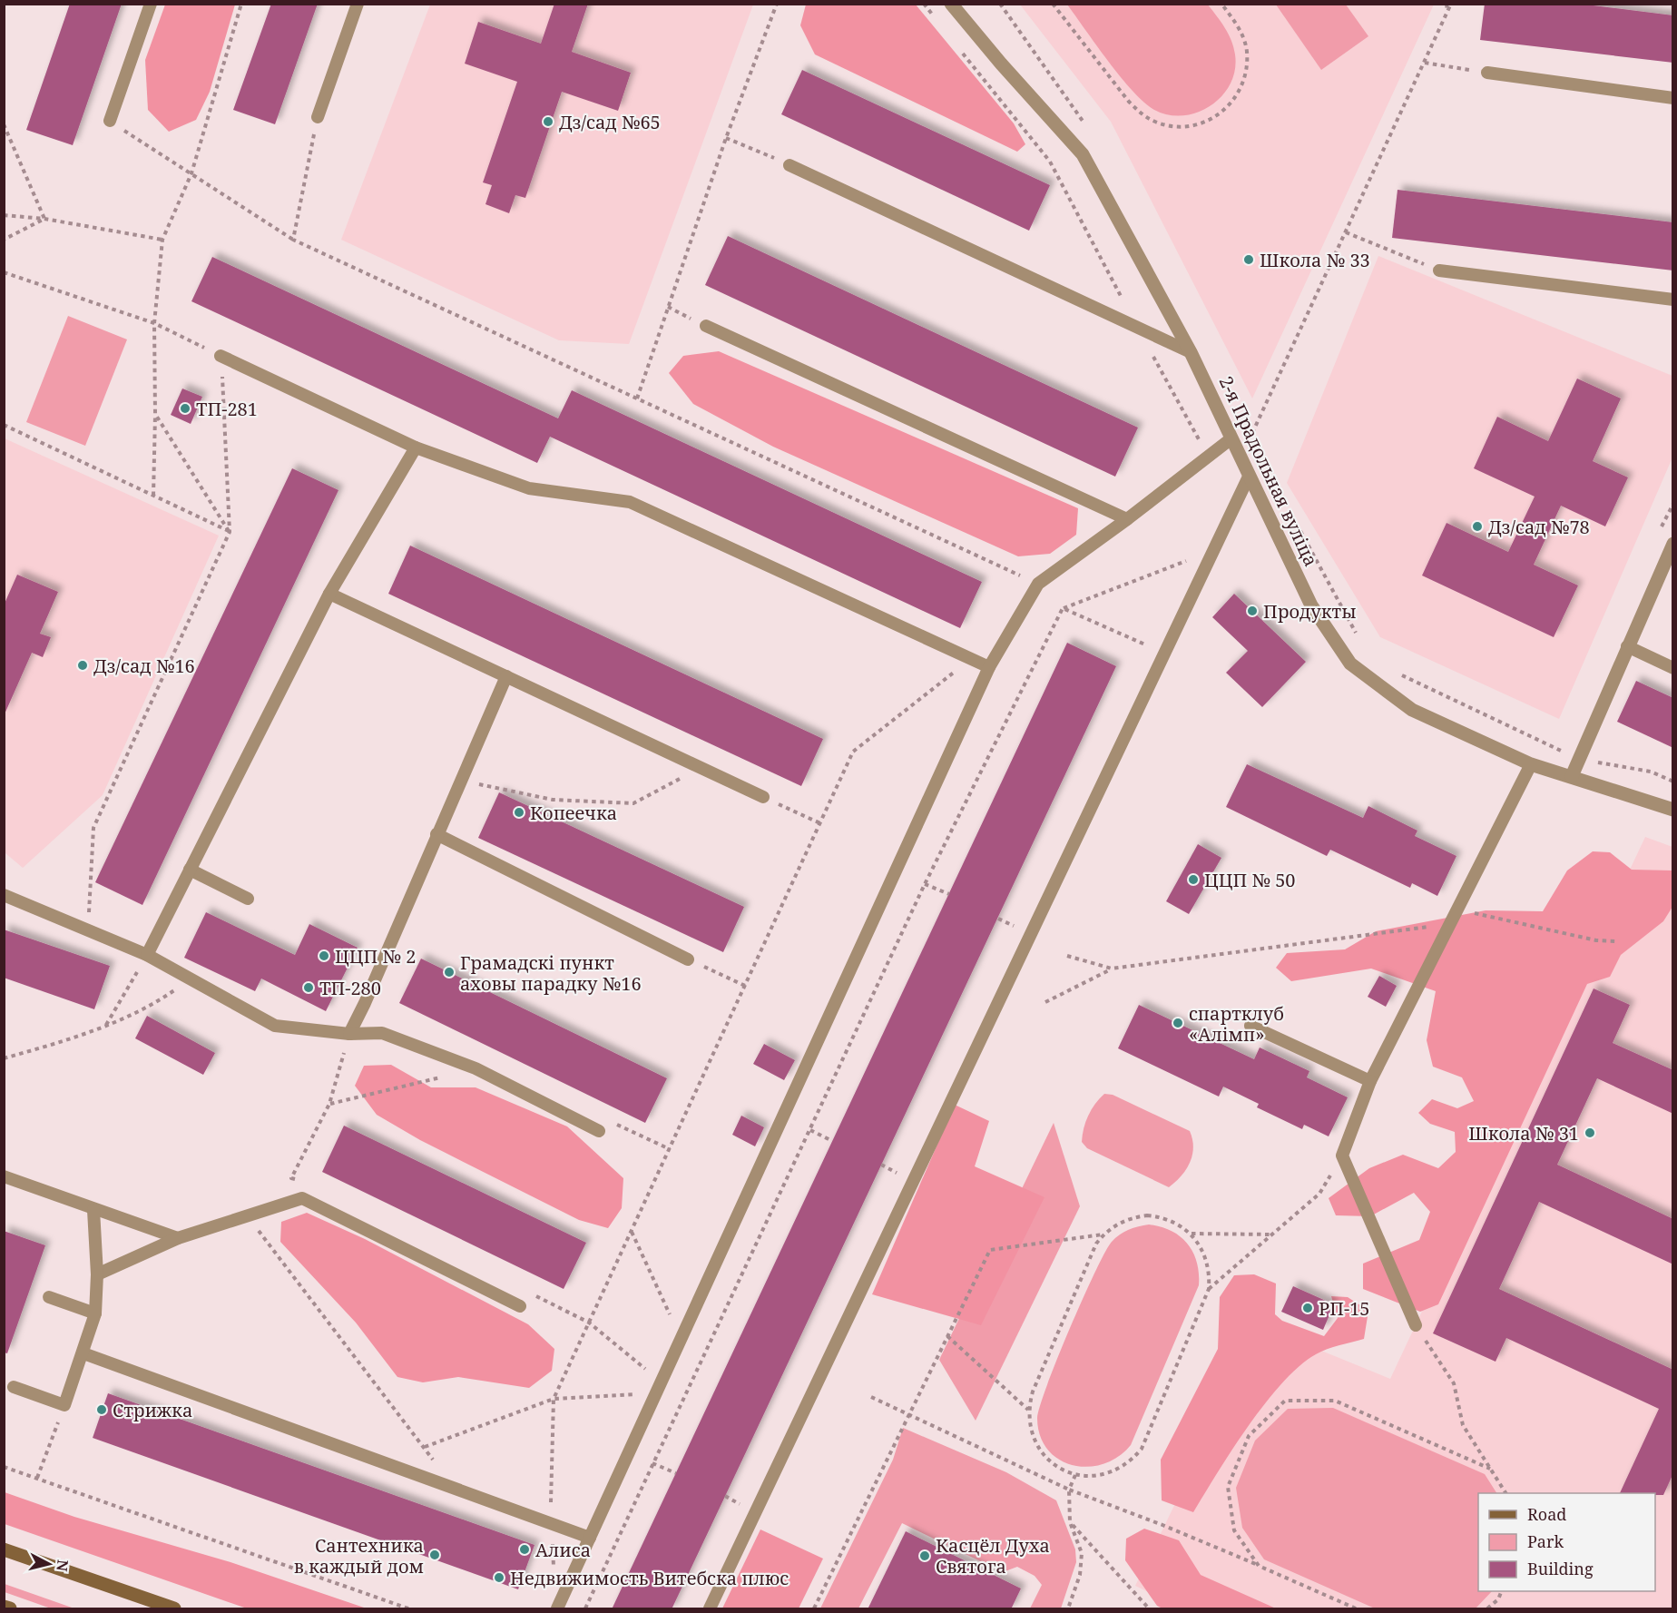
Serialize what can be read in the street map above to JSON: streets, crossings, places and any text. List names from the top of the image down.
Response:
{
  "streets": {
    "street": ["2-я Прадольная вуліца"]
  },
  "places": [
    "Дз/сад №65",
    "Школа № 33",
    "ТП-281",
    "Дз/сад №78",
    "Продукты",
    "Дз/сад №16",
    "Копеечка",
    "ЦЦП № 50",
    "ЦЦП № 2",
    "Грамадскі пункт аховы парадку №16",
    "ТП-280",
    "спартклуб «Алімп»",
    "Школа № 31",
    "РП-15",
    "Стрижка",
    "Алиса",
    "Сантехника в каждый дом",
    "Касцёл Духа Святога",
    "Недвижимость Витебска плюс"
  ],
  "legend": ["Road", "Park", "Building"],
  "north": "right"
}
